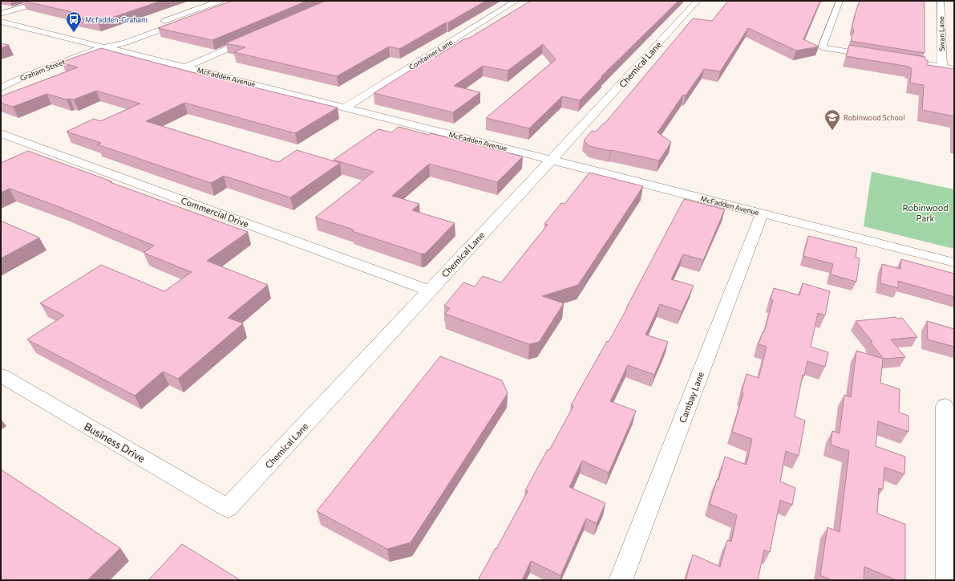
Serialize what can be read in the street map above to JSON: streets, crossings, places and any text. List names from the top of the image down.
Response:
{
  "streets": {
    "street": [
      "Swan Lane",
      "Container Lane",
      "Chemical Lane",
      "Graham Street",
      "McFadden Avenue",
      "Commercial Drive",
      "Cambay Lane",
      "Business Drive"
    ]
  },
  "crossings": [
    ["Container Lane", "McFadden Avenue"],
    ["Chemical Lane", "McFadden Avenue"],
    ["Chemical Lane", "Commercial Drive"],
    ["Chemical Lane", "Business Drive"],
    ["Graham Street", "McFadden Avenue"],
    ["McFadden Avenue", "Cambay Lane"]
  ],
  "parks": ["Robinwood Park"],
  "places": {
    "bus stop": ["Mcfadden-Graham"],
    "school or university": ["Robinwood School"]
  }
}
